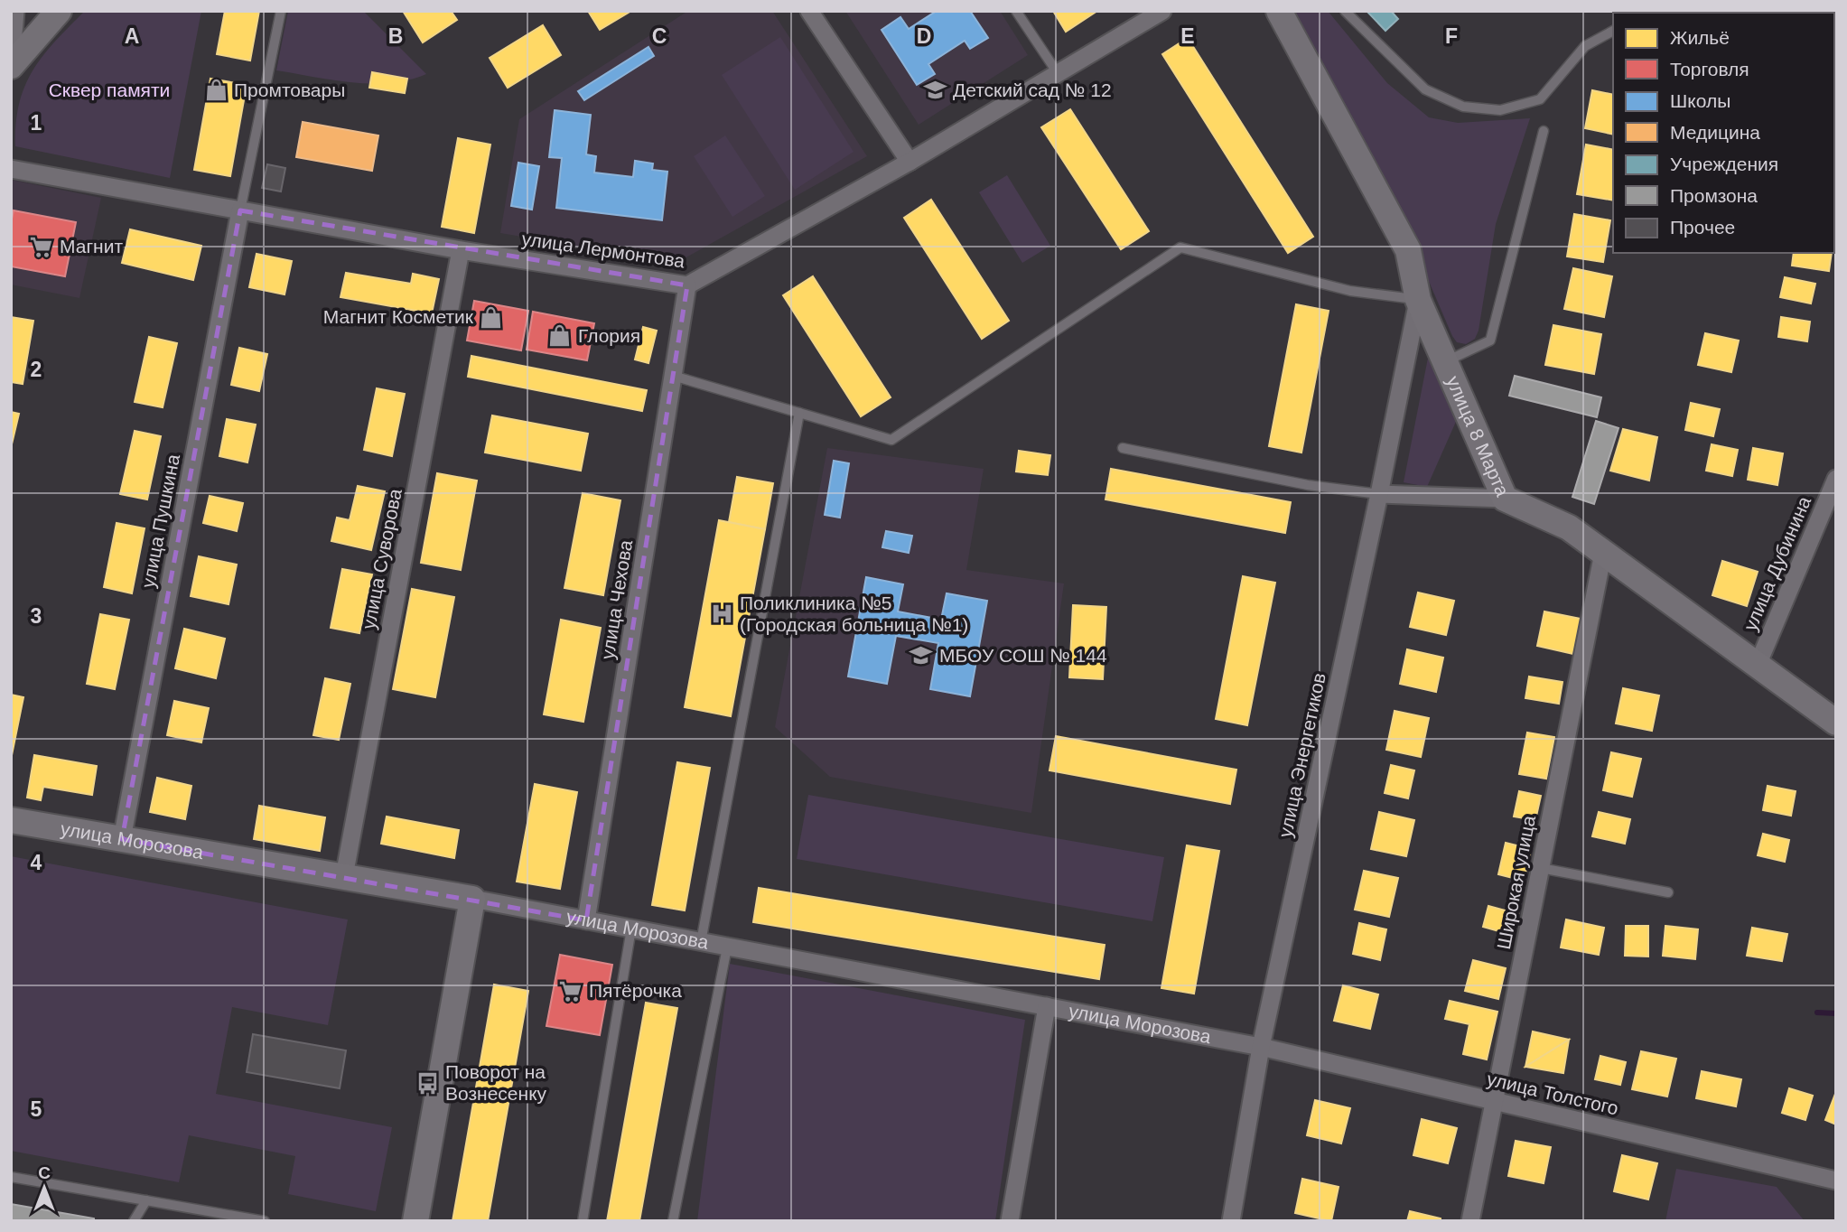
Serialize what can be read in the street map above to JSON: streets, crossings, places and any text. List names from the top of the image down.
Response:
{
  "streets": {
    "street": [
      "улица Лермонтова",
      "улица 8 Марта",
      "улица Пушкина",
      "улица Суворова",
      "улица Дубинина",
      "улица Чехова",
      "улица Энергетиков",
      "улица Морозова",
      "Широкая улица",
      "улица Толстого"
    ]
  },
  "crossings": [
    ["улица Лермонтова", "улица Пушкина"],
    ["улица Лермонтова", "улица Суворова"],
    ["улица Лермонтова", "улица Чехова"],
    ["улица 8 Марта", "улица Дубинина"],
    ["улица 8 Марта", "улица Энергетиков"],
    ["улица 8 Марта", "Широкая улица"],
    ["улица Пушкина", "улица Морозова"],
    ["улица Суворова", "улица Морозова"],
    ["улица Чехова", "улица Морозова"],
    ["улица Энергетиков", "улица Морозова"],
    ["улица Энергетиков", "улица Толстого"],
    ["улица Морозова", "улица Толстого"],
    ["Широкая улица", "улица Толстого"]
  ],
  "parks": ["Сквер памяти"],
  "places": {
    "shop": ["Промтовары", "Магнит Косметик", "Глория"],
    "school or university": ["Детский сад № 12", "МБОУ СОШ № 144"],
    "supermarket": ["Магнит", "Пятёрочка"],
    "hospital": ["Поликлиника №5 (Городская больница №1)"],
    "bus stop": ["Поворот на Вознесенку"]
  },
  "legend": [
    "Жильё",
    "Торговля",
    "Школы",
    "Медицина",
    "Учреждения",
    "Промзона",
    "Прочее"
  ],
  "north": "top",
  "grid": {
    "columns": [
      "A",
      "B",
      "C",
      "D",
      "E",
      "F"
    ],
    "rows": [
      "1",
      "2",
      "3",
      "4",
      "5"
    ]
  }
}
